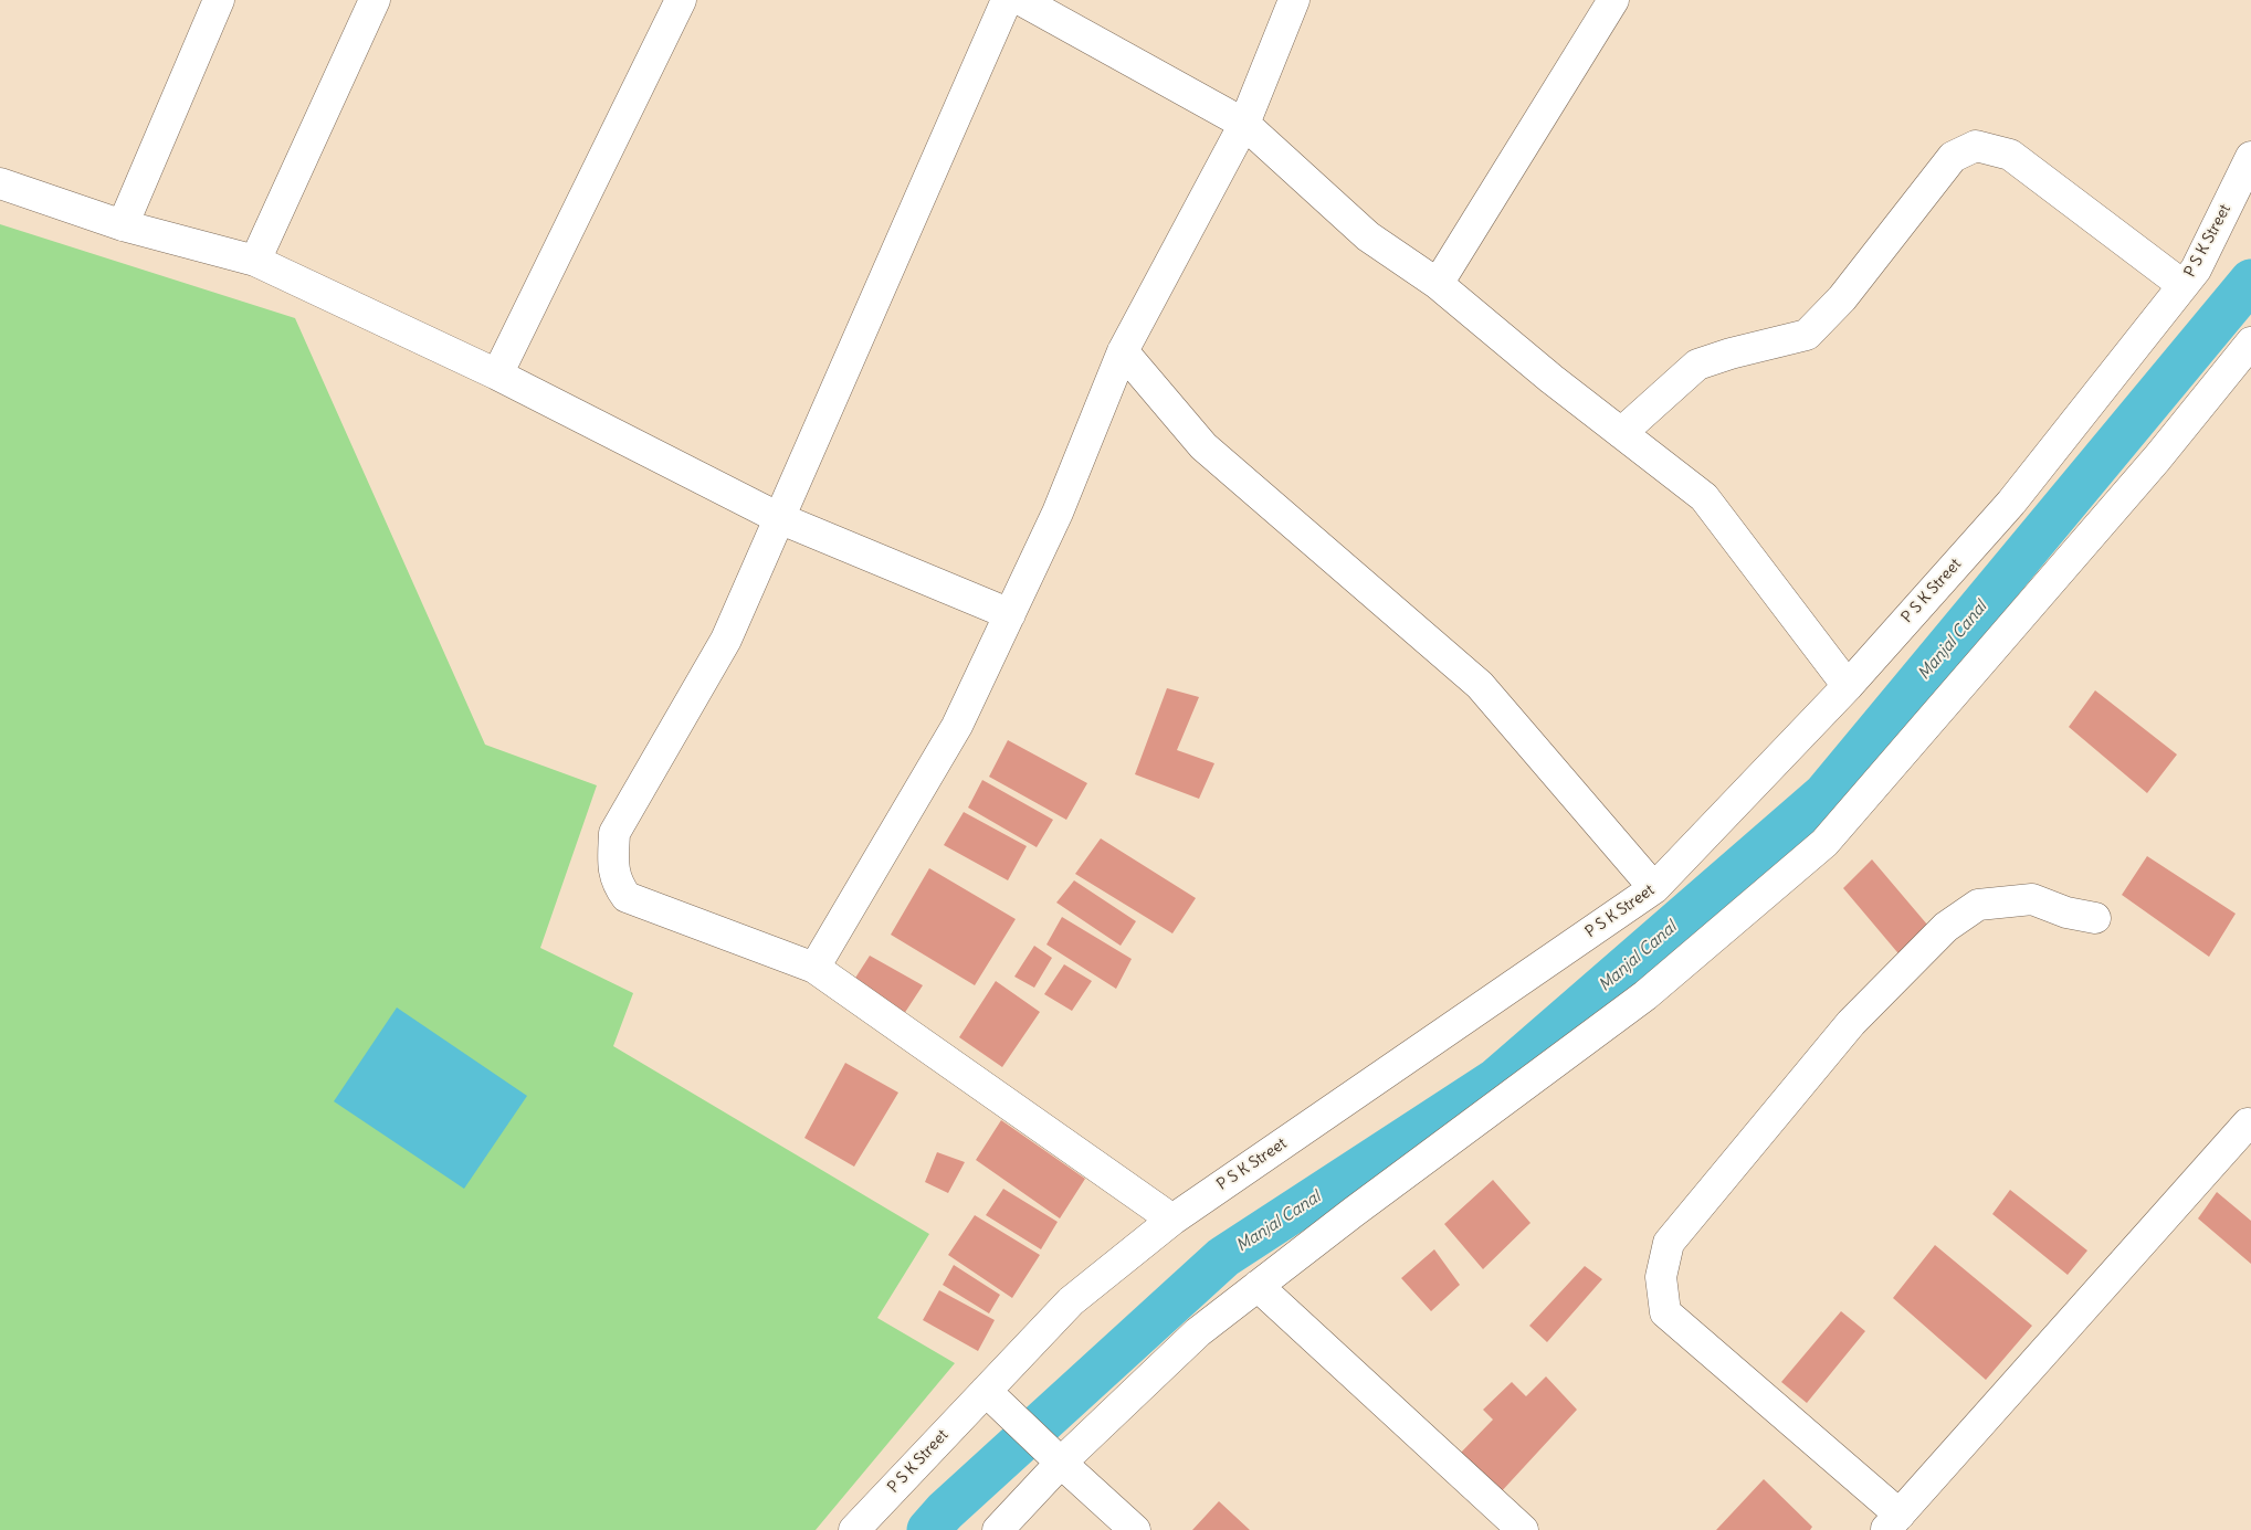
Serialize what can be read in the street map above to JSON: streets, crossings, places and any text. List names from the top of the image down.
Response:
{
  "streets": {
    "street": ["P S K Street"]
  },
  "water": ["Manjal Canal"]
}
